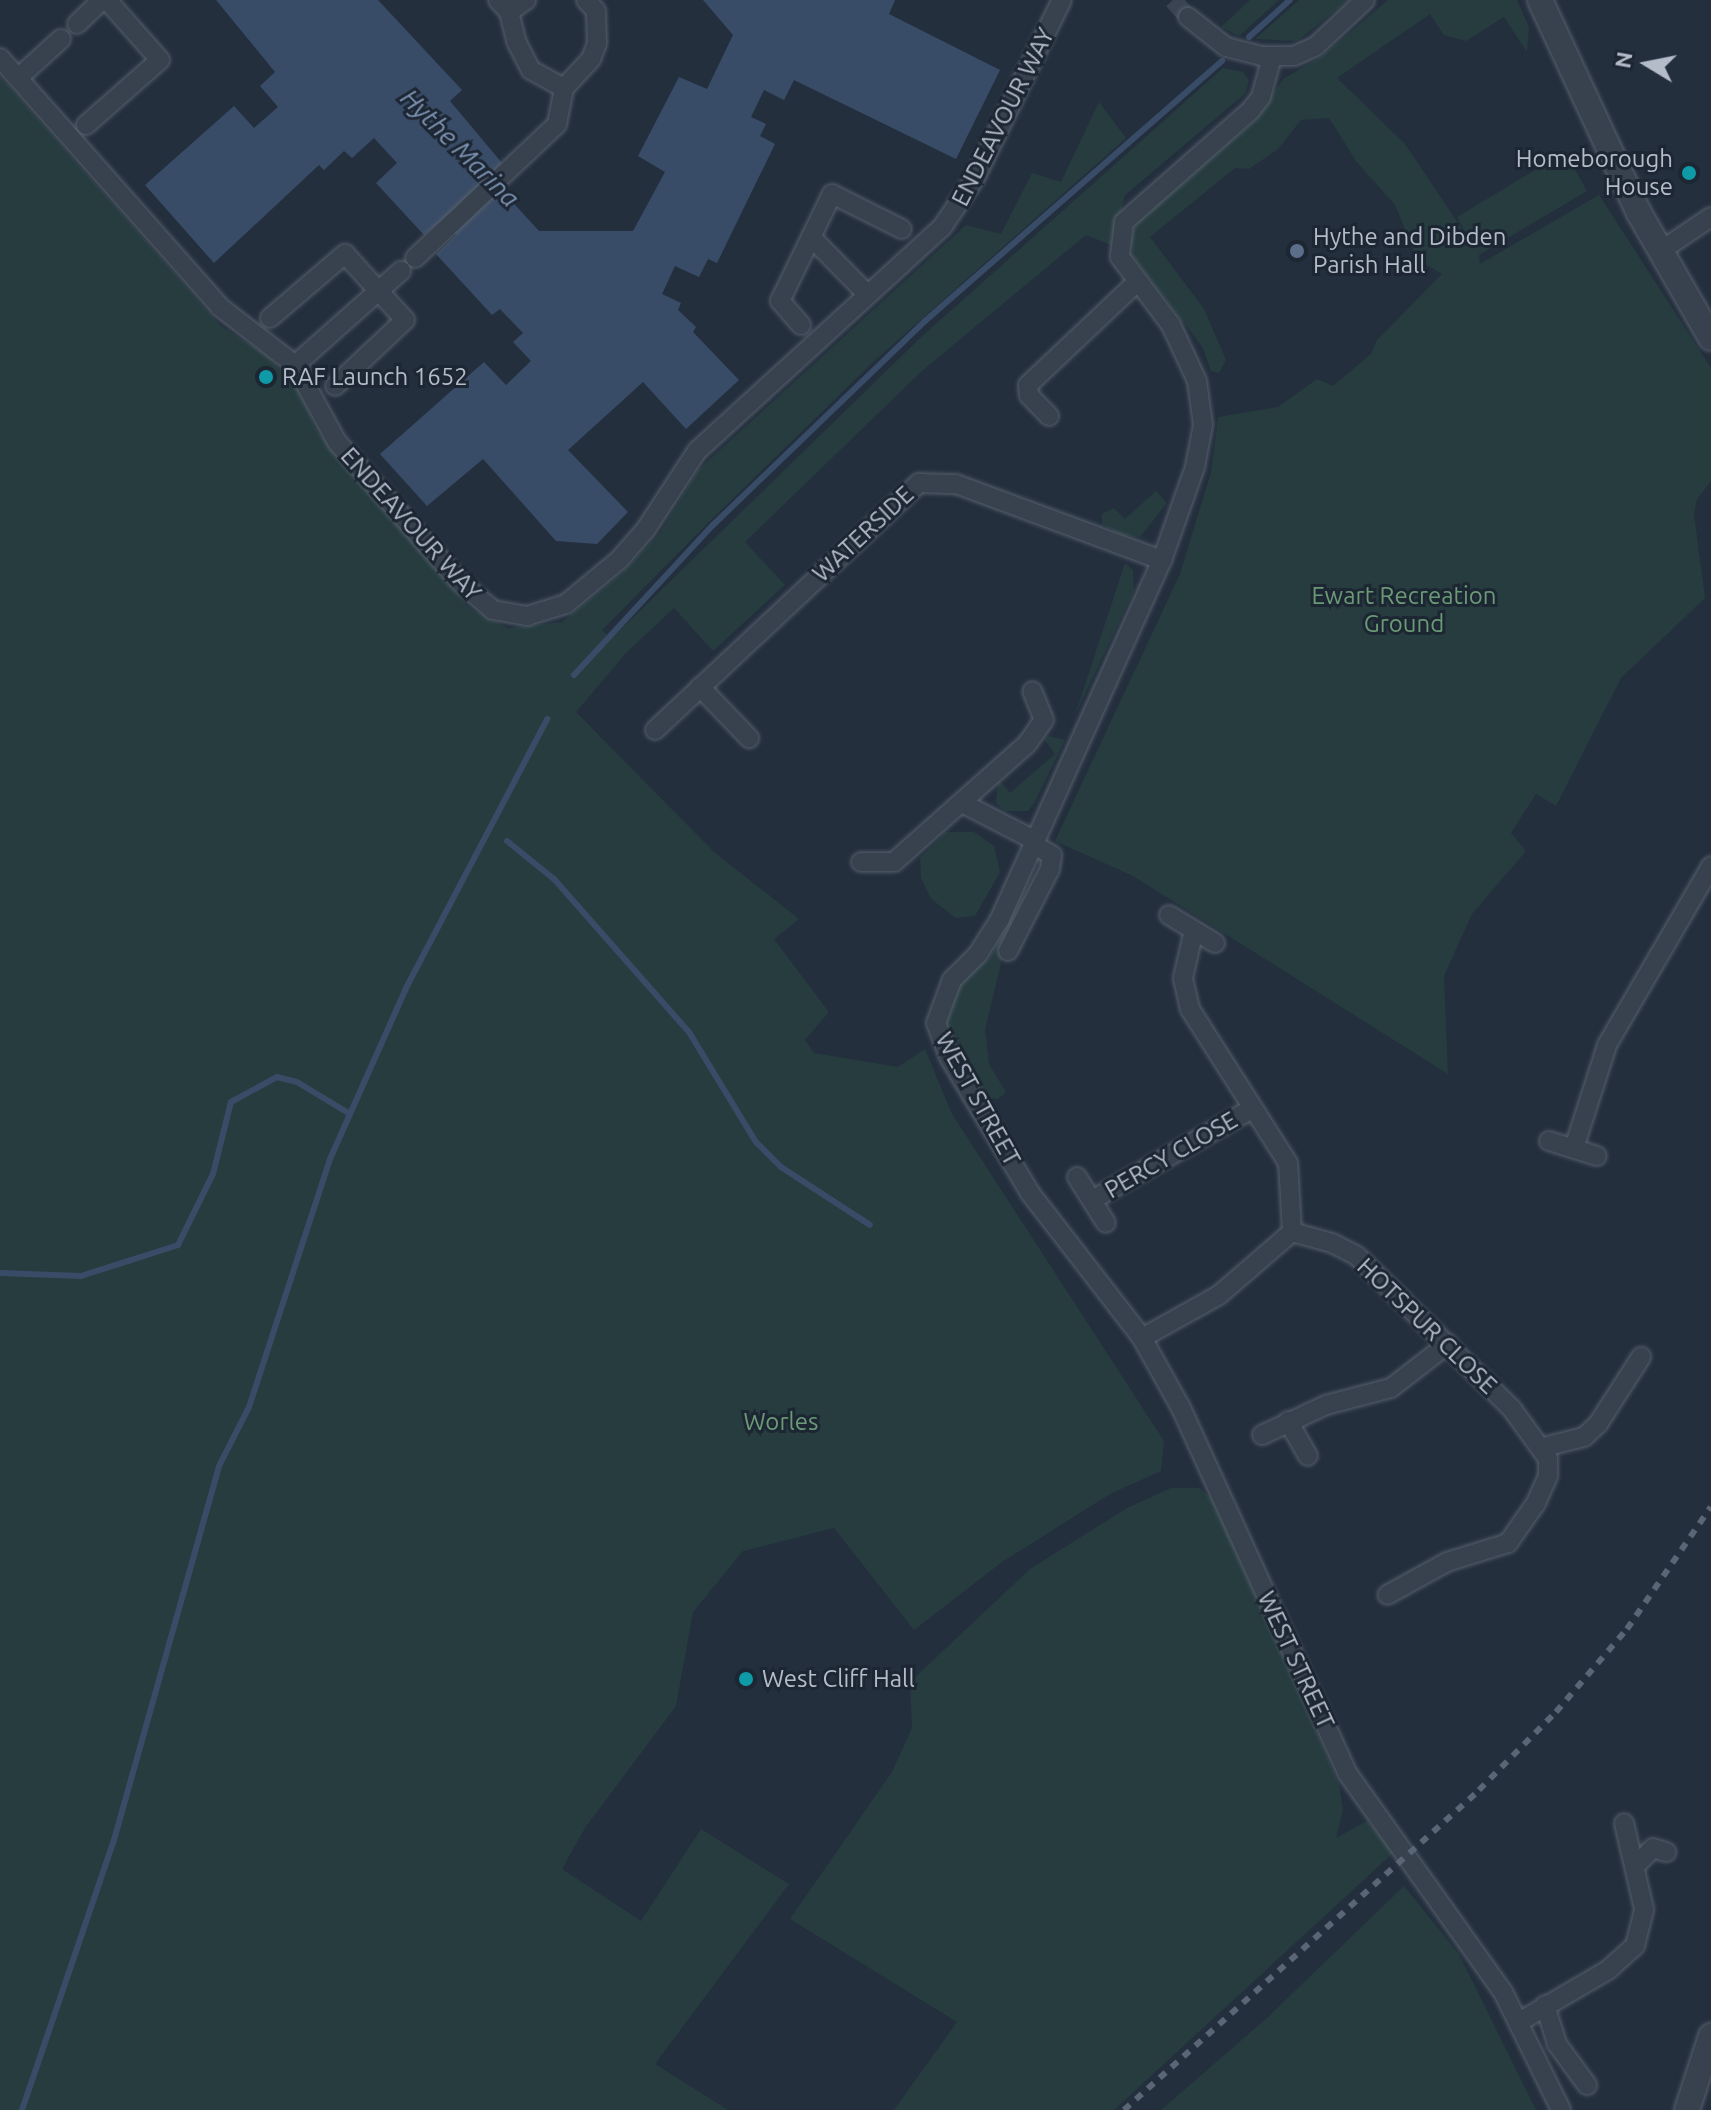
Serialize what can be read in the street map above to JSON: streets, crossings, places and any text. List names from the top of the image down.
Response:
{
  "streets": {
    "street": [
      "ENDEAVOUR WAY",
      "WATERSIDE",
      "WEST STREET",
      "PERCY CLOSE",
      "HOTSPUR CLOSE"
    ]
  },
  "crossings": [
    ["WATERSIDE", "WEST STREET"]
  ],
  "water": ["Hythe Marina"],
  "parks": ["Ewart Recreation Ground", "Worles"],
  "places": [
    "Homeborough House",
    "Hythe and Dibden Parish Hall",
    "RAF Launch 1652",
    "West Cliff Hall"
  ],
  "north": "left"
}
